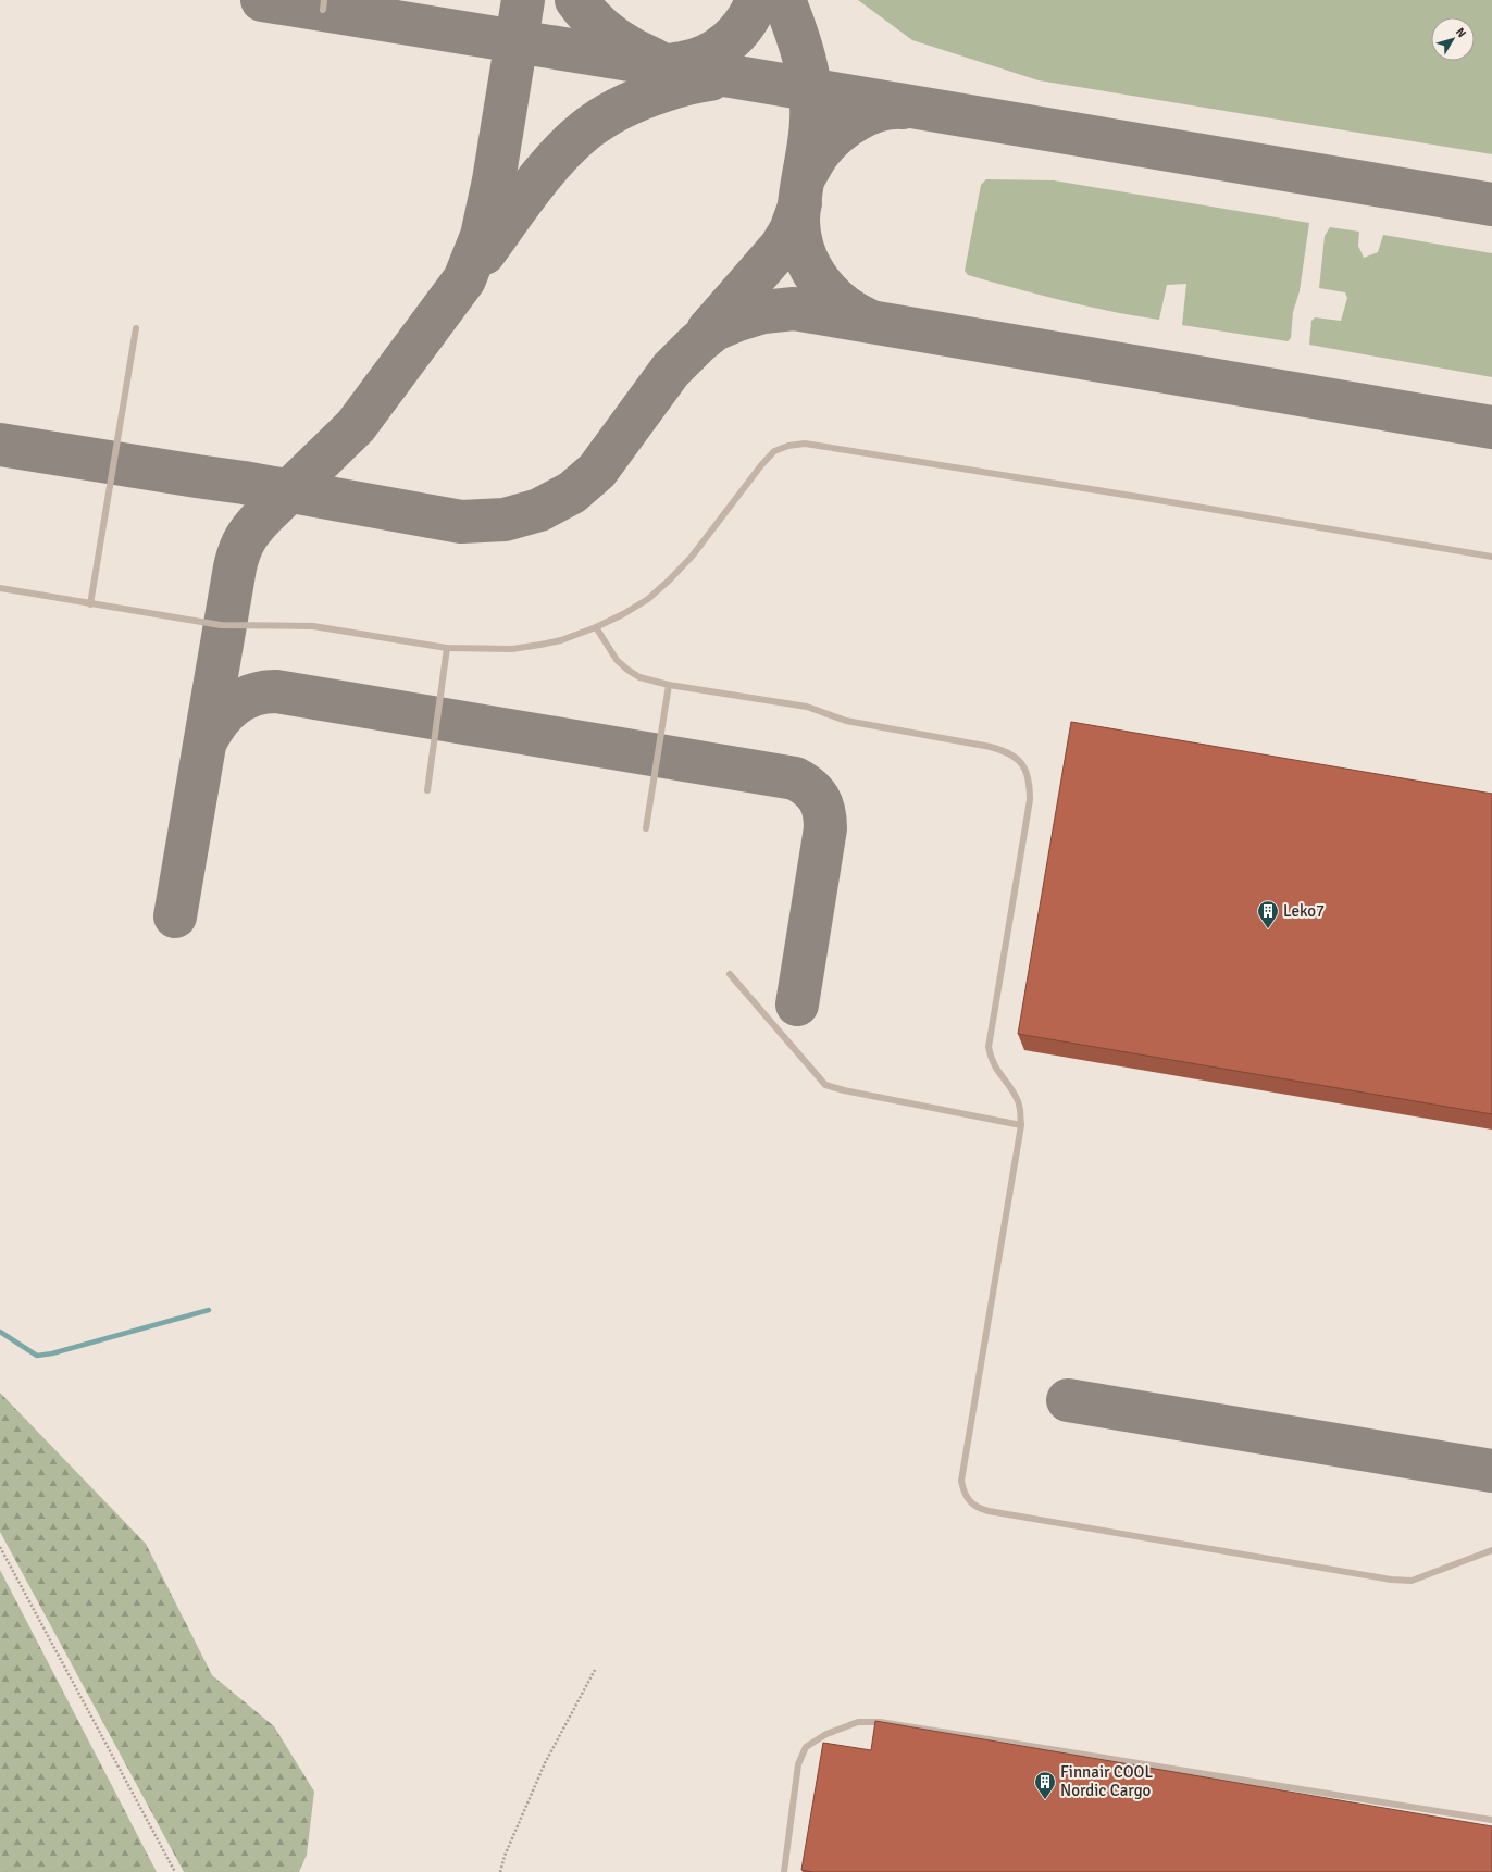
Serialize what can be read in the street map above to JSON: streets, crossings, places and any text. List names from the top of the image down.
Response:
{
  "places": {
    "building": ["Leko7", "Finnair COOL Nordic Cargo"]
  },
  "north": "top right"
}
